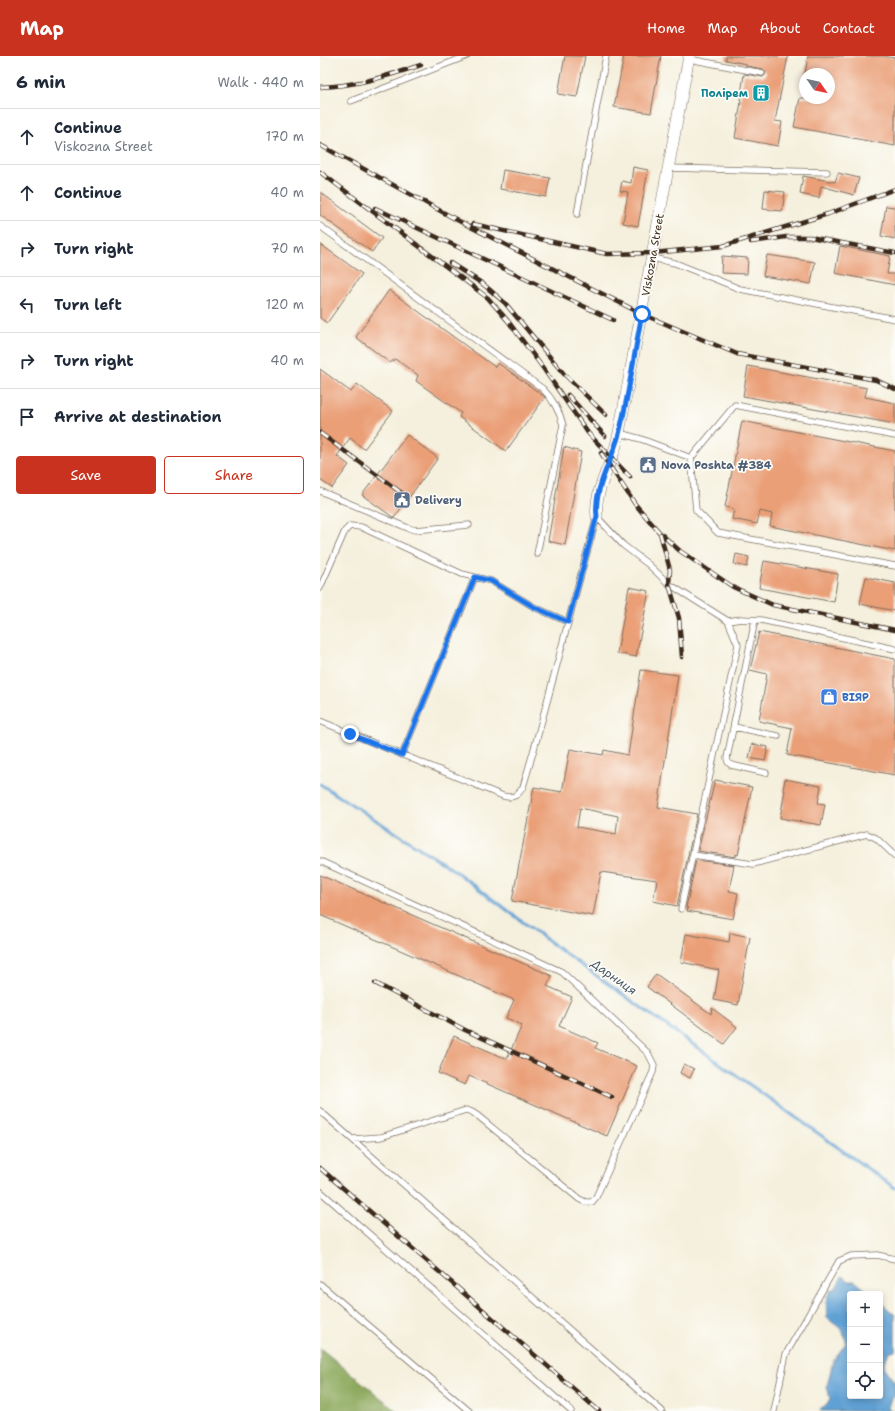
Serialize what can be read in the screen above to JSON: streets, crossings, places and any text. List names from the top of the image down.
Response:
{
  "streets": {
    "street": ["Viskozna Street"]
  },
  "water": ["Дарниця"],
  "places": {
    "building": ["Полірем"],
    "public building": ["Nova Poshta #384", "Delivery"],
    "shop": ["ВІЯР"]
  },
  "north": "bottom right",
  "page": {
    "header": "Map",
    "nav": [
      "Home",
      "Map",
      "About",
      "Contact"
    ],
    "heading": ["6 min", "Walk · 440 m"],
    "list": [
      ["Continue", "Viskozna Street", "170 m"],
      ["Continue", "40 m"],
      ["Turn right", "70 m"],
      ["Turn left", "120 m"],
      ["Turn right", "40 m"],
      "Arrive at destination"
    ],
    "buttons": ["Save", "Share"],
    "map_buttons": ["+", "−"]
  }
}
